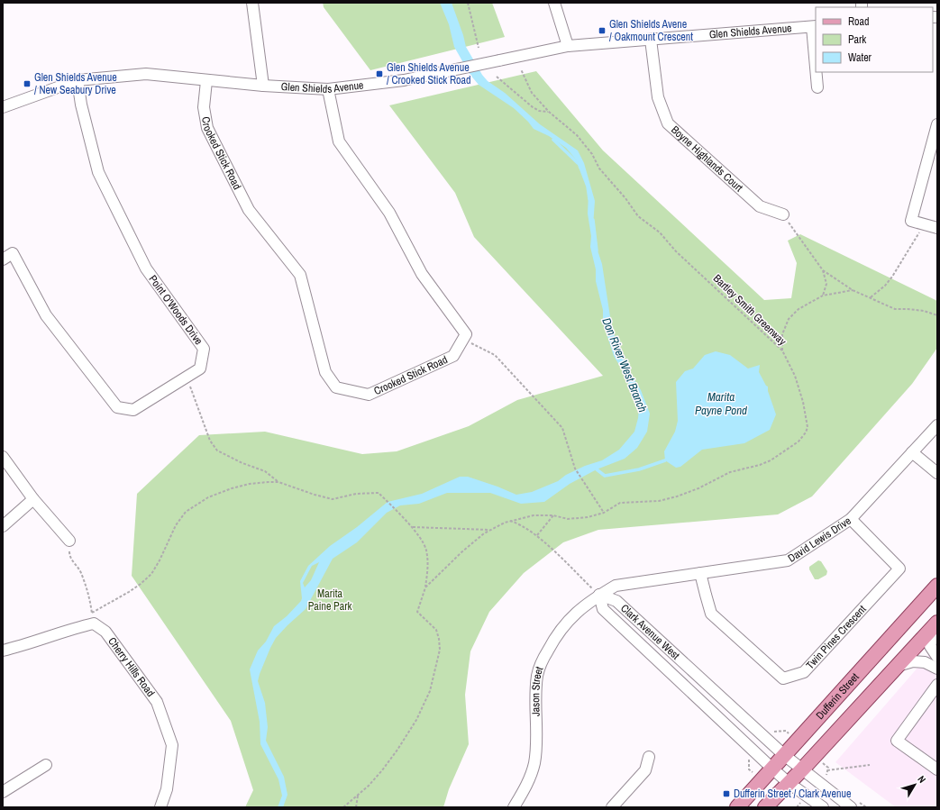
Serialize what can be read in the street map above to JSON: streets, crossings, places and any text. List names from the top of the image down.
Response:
{
  "streets": {
    "main road": ["Dufferin Street"],
    "street": [
      "Glen Shields Avenue",
      "Crooked Stick Road",
      "Boyne Highlands Court",
      "Point O'Woods Drive",
      "David Lewis Drive",
      "Clark Avenue West",
      "Twin Pines Crescent",
      "Cherry Hills Road",
      "Jason Street"
    ],
    "path": ["Bartley Smith Greenway"]
  },
  "crossings": [
    ["Glen Shields Avenue", "Crooked Stick Road"],
    ["Glen Shields Avenue", "Boyne Highlands Court"],
    ["Glen Shields Avenue", "Point O'Woods Drive"],
    ["David Lewis Drive", "Clark Avenue West"],
    ["David Lewis Drive", "Twin Pines Crescent"],
    ["David Lewis Drive", "Jason Street"],
    ["Clark Avenue West", "Jason Street"],
    ["Clark Avenue West", "Dufferin Street"]
  ],
  "water": ["Don River West Branch", "Marita Payne Pond"],
  "parks": ["Marita Paine Park"],
  "places": {
    "transit": [
      "Glen Shields Avene / Oakmount Crescent",
      "Glen Shields Avenue / Crooked Stick Road",
      "Glen Shields Avenue / New Seabury Drive",
      "Dufferin Street / Clark Avenue"
    ]
  },
  "legend": ["Road", "Park", "Water"],
  "north": "top right"
}
